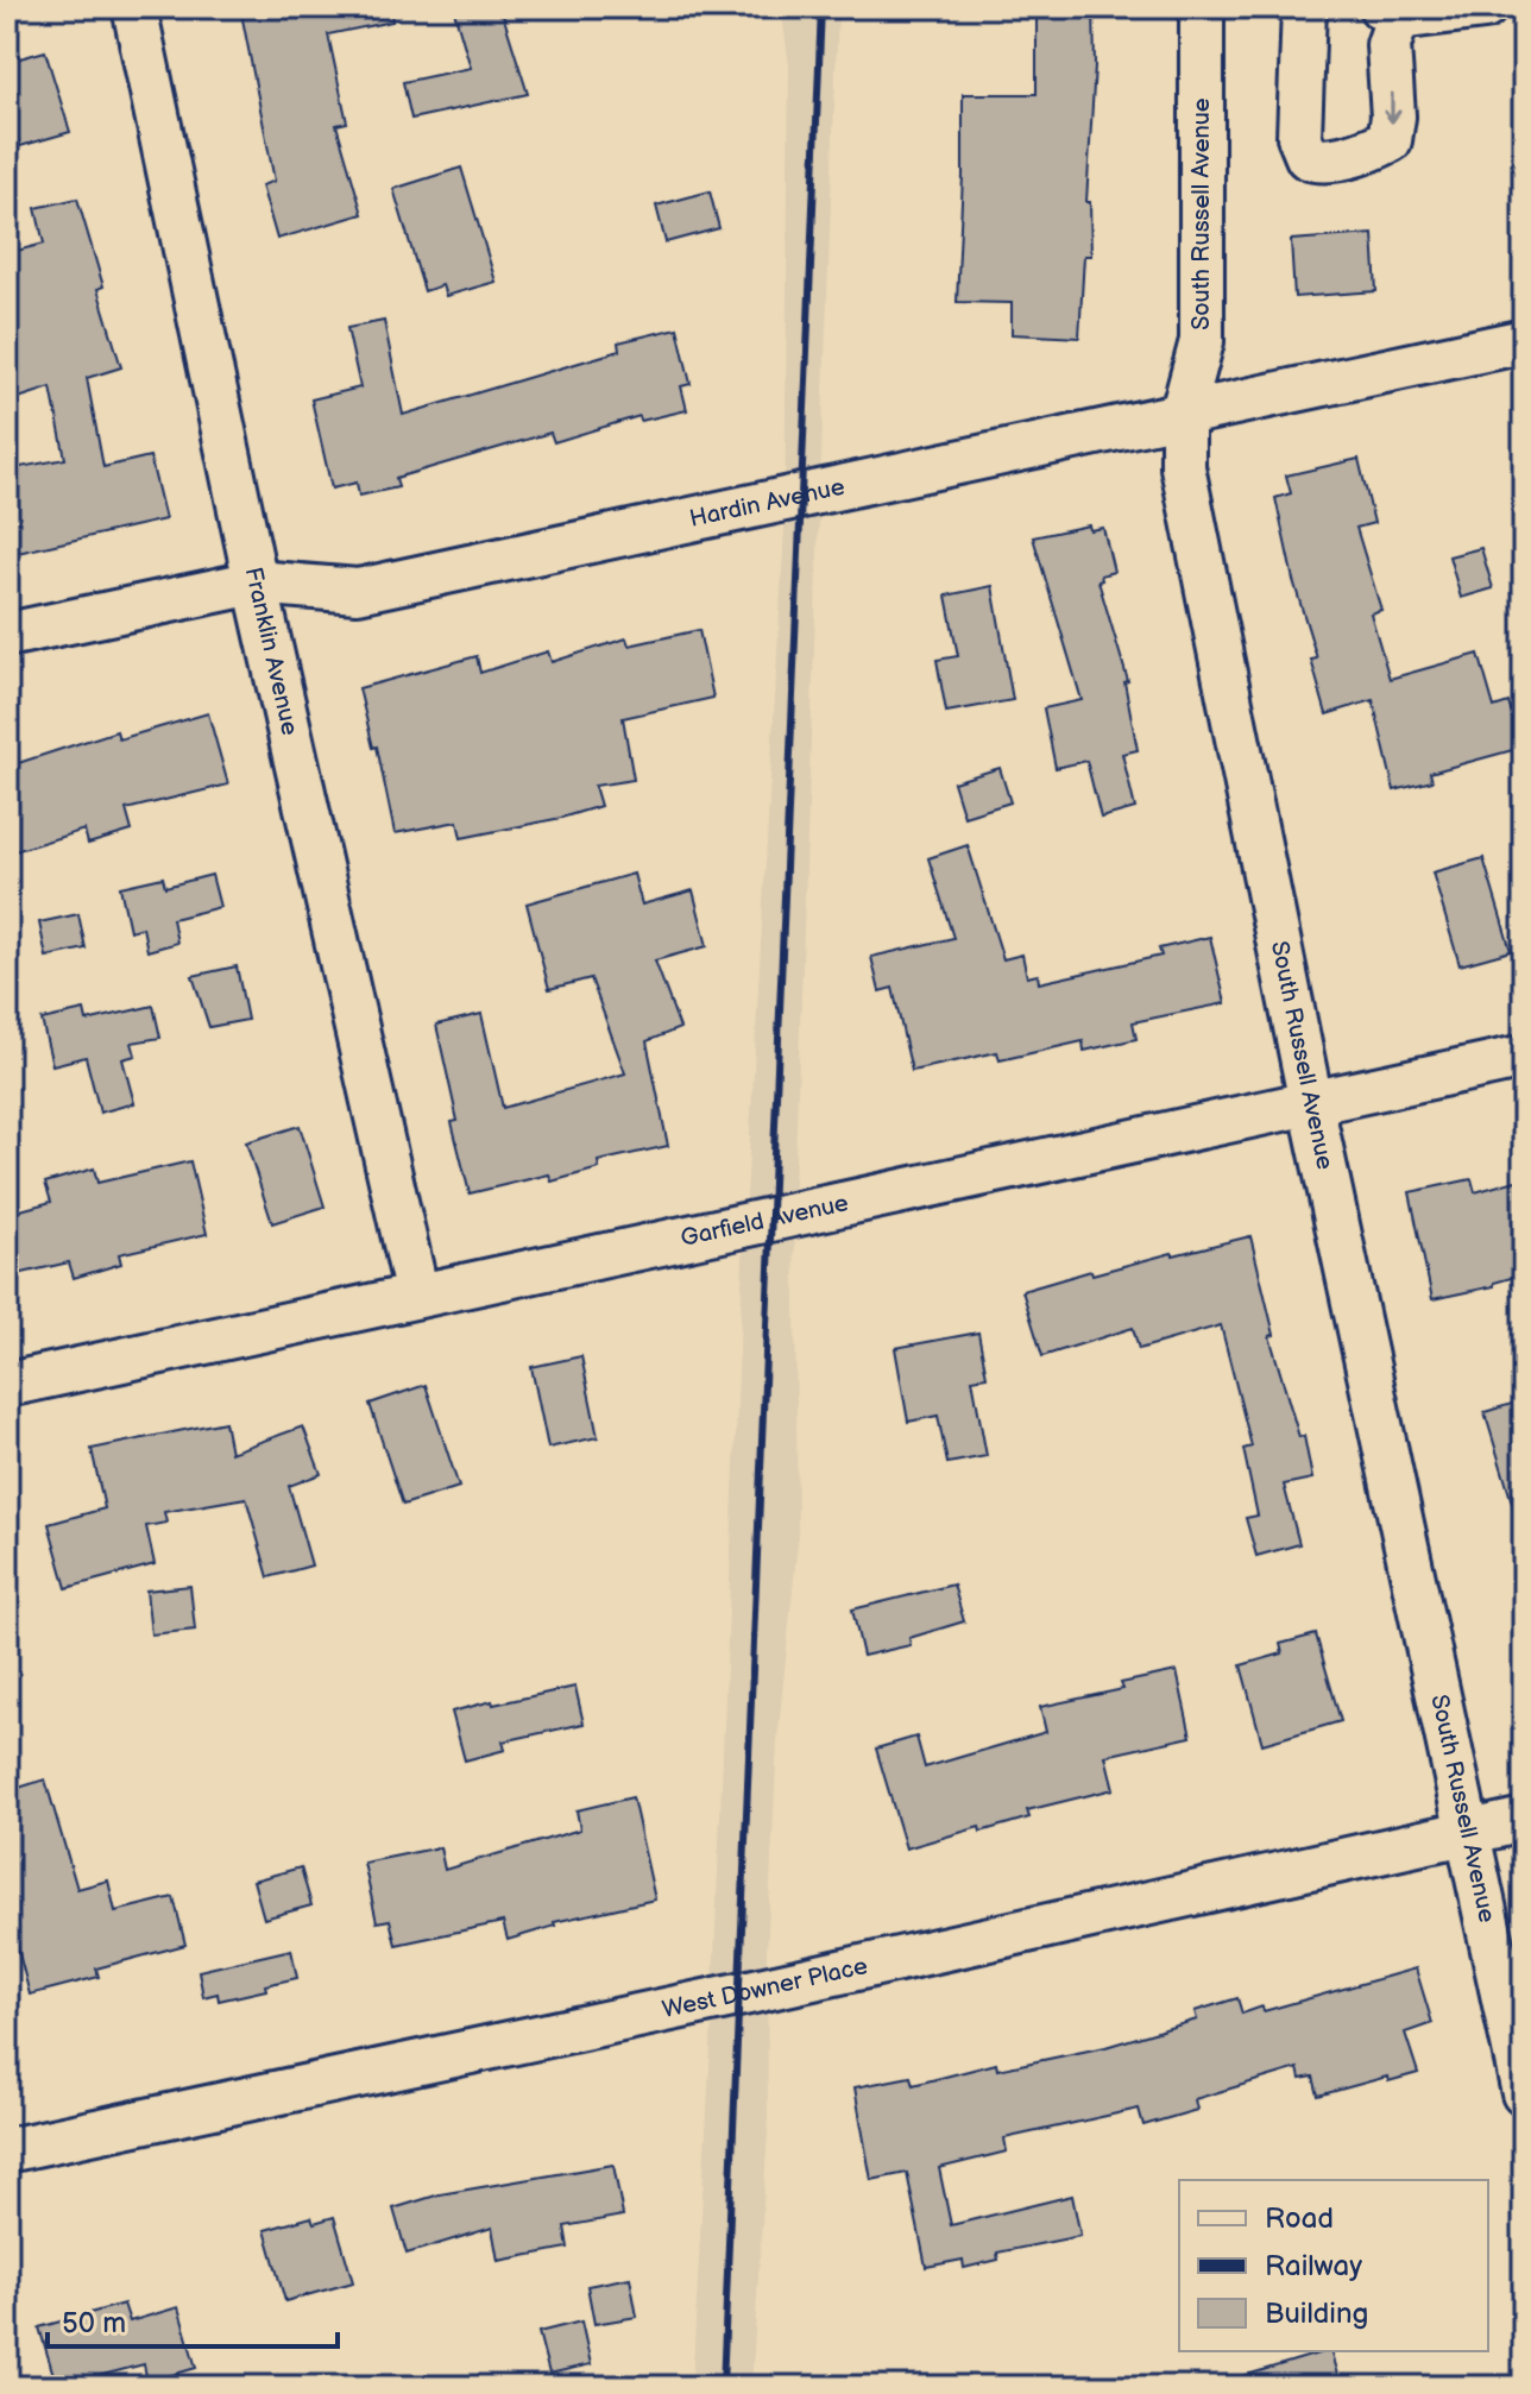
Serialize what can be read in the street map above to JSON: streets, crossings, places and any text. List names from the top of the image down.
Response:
{
  "streets": {
    "street": [
      "South Russell Avenue",
      "Hardin Avenue",
      "Franklin Avenue",
      "Garfield Avenue",
      "West Downer Place"
    ]
  },
  "crossings": [
    ["South Russell Avenue", "Hardin Avenue"],
    ["South Russell Avenue", "Garfield Avenue"],
    ["South Russell Avenue", "West Downer Place"],
    ["Hardin Avenue", "Franklin Avenue"],
    ["Franklin Avenue", "Garfield Avenue"]
  ],
  "legend": ["Road", "Railway", "Building"],
  "scale_bar": "50 m"
}
